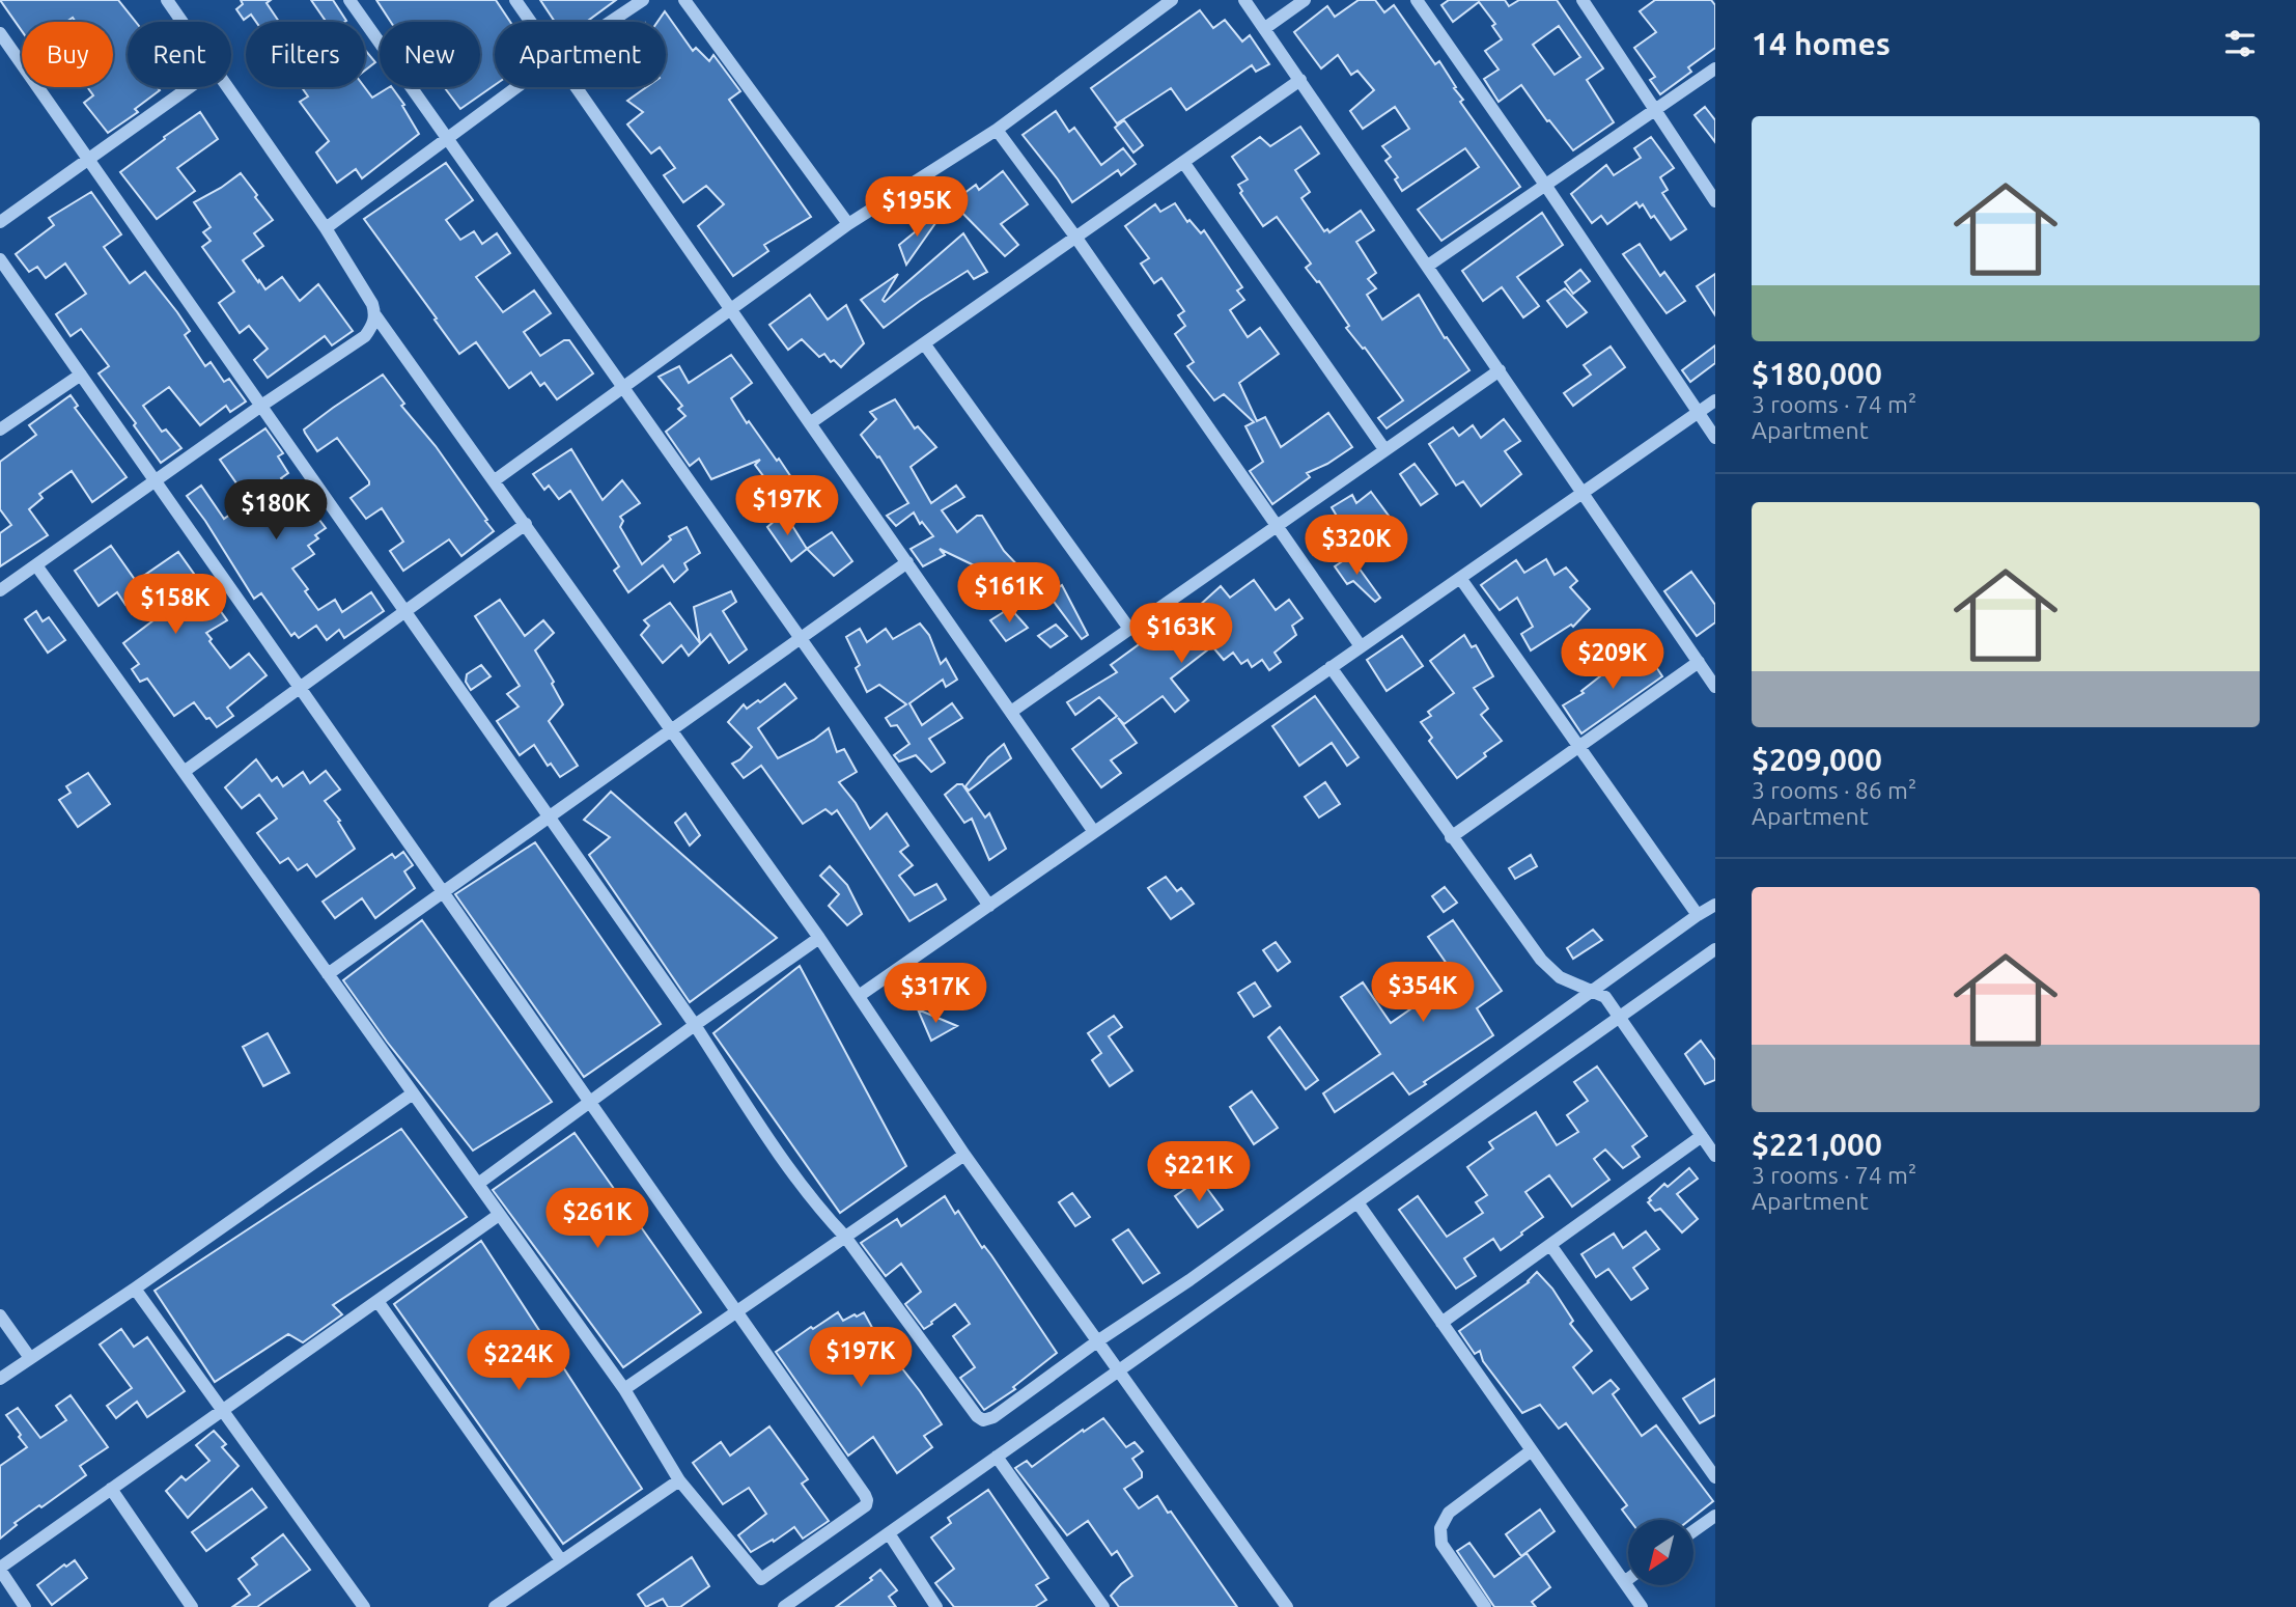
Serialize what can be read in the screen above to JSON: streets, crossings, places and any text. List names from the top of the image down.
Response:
{
  "north": "bottom left",
  "page": {
    "heading": "14 homes",
    "chip": [
      "Buy",
      "Rent",
      "Filters",
      "New",
      "Apartment"
    ],
    "list": [
      {
        "name": "$180,000",
        "note": "3 rooms · 74 m² · Apartment"
      },
      {
        "name": "$209,000",
        "note": "3 rooms · 86 m² · Apartment"
      },
      {
        "name": "$221,000",
        "note": "3 rooms · 74 m² · Apartment"
      }
    ],
    "price": [
      "$195K",
      "$197K",
      "$180K",
      "$320K",
      "$161K",
      "$158K",
      "$163K",
      "$209K",
      "$354K",
      "$317K",
      "$221K",
      "$261K",
      "$197K",
      "$224K"
    ]
  }
}
